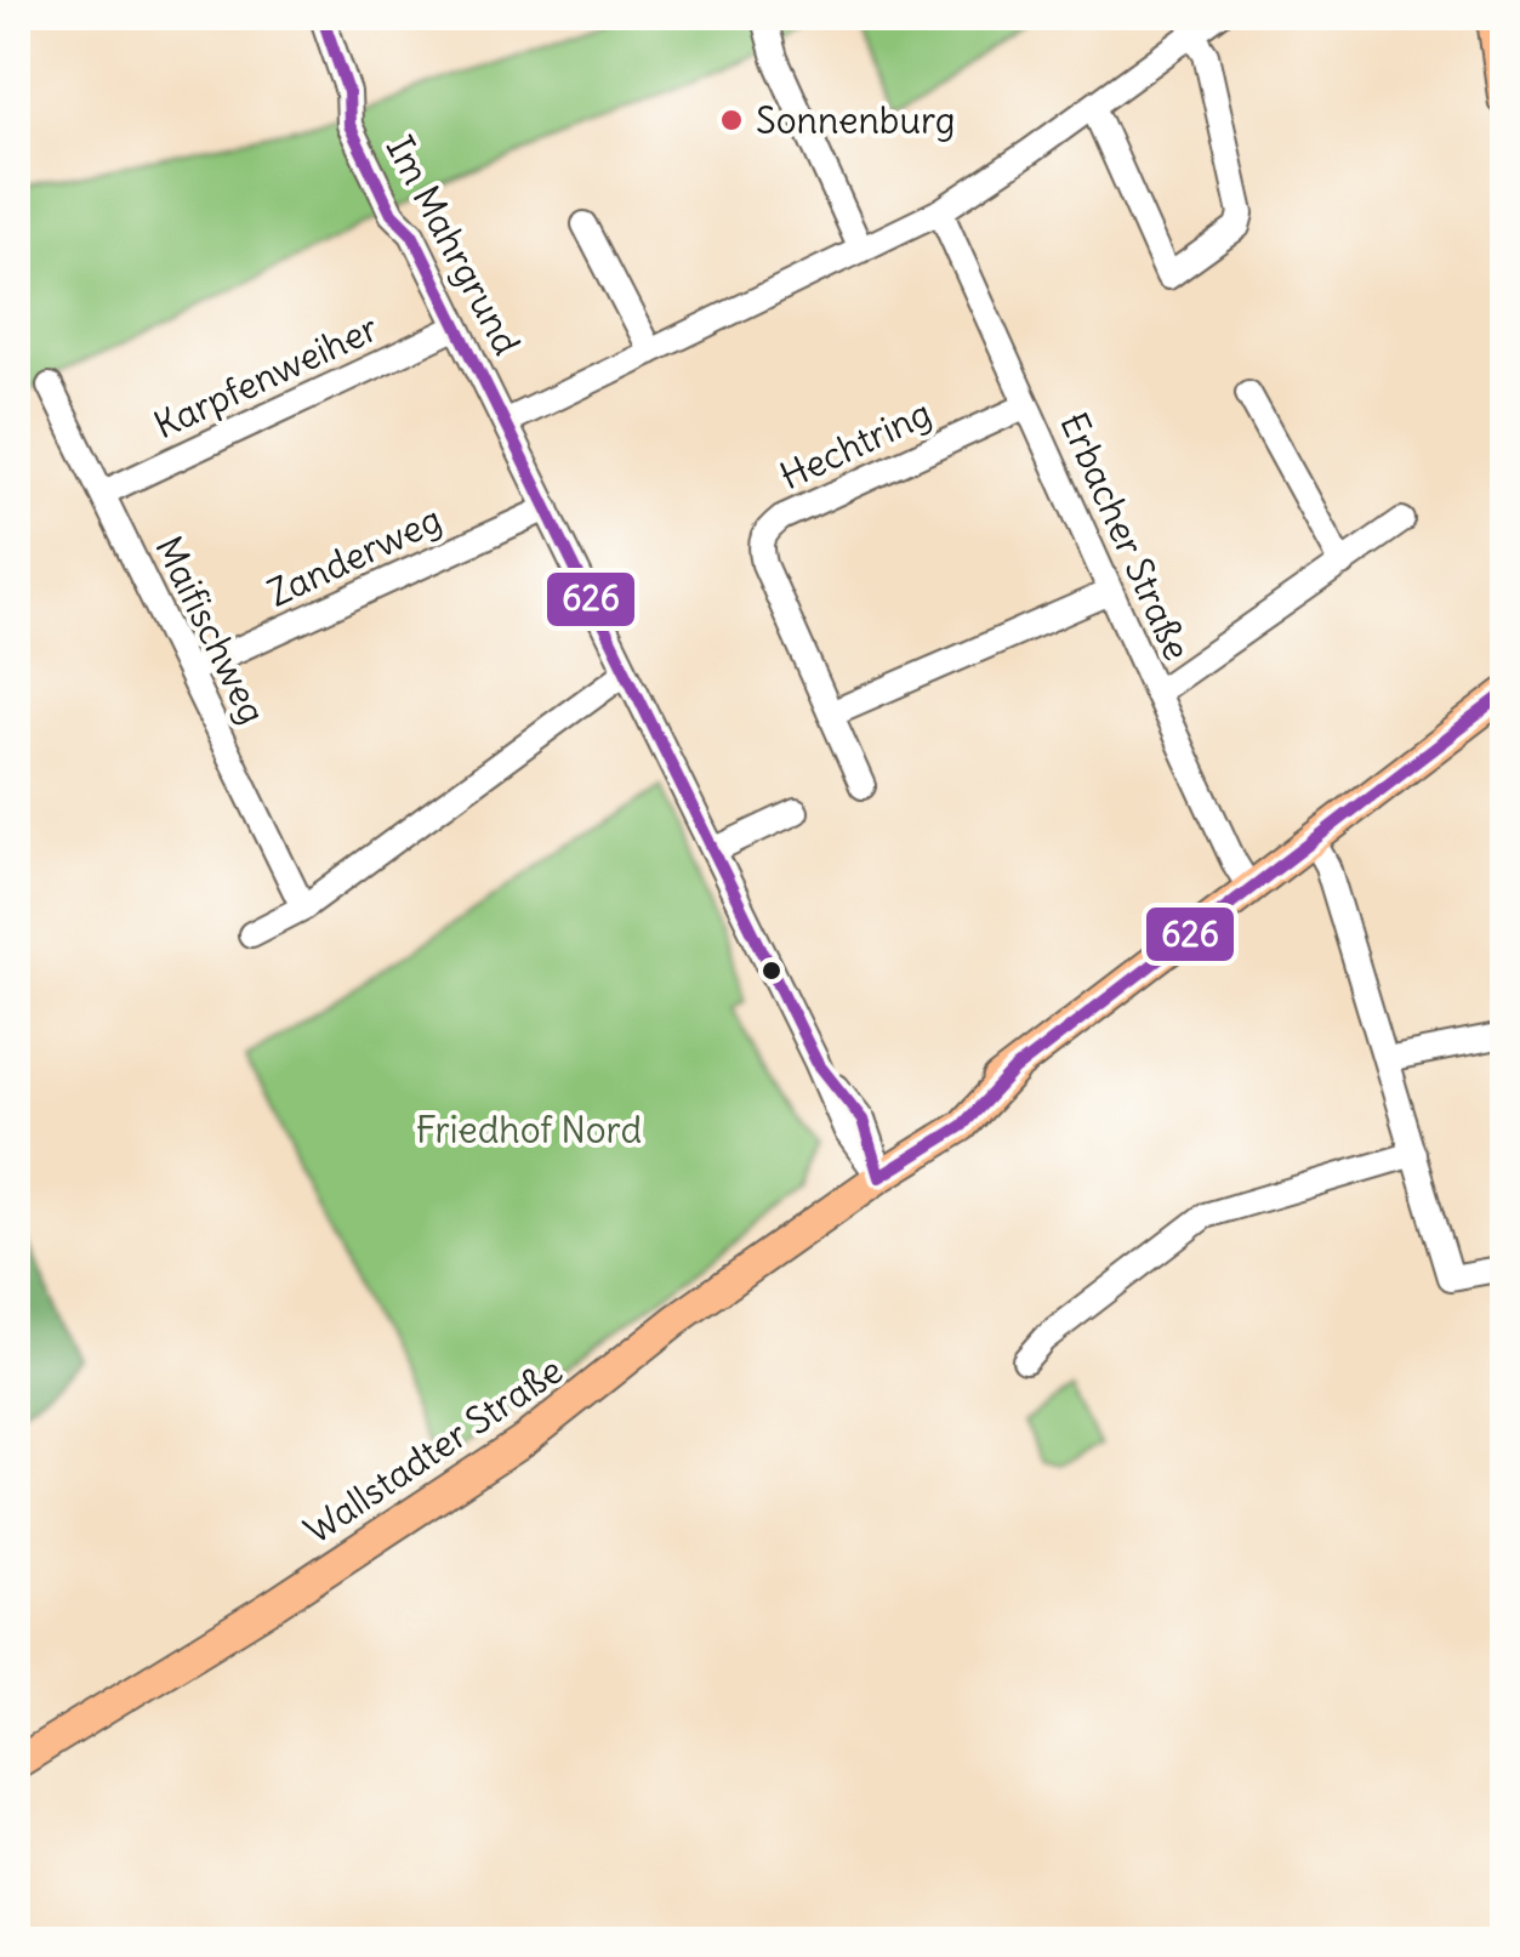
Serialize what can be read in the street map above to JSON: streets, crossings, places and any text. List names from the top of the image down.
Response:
{
  "streets": {
    "main road": ["Wallstadter Straße"],
    "street": [
      "Im Mahrgrund",
      "Karpfenweiher",
      "Hechtring",
      "Erbacher Straße",
      "Zanderweg",
      "Maifischweg"
    ]
  },
  "crossings": [
    ["Im Mahrgrund", "Karpfenweiher"],
    ["Im Mahrgrund", "Zanderweg"],
    ["Im Mahrgrund", "Wallstadter Straße"],
    ["Karpfenweiher", "Maifischweg"],
    ["Hechtring", "Erbacher Straße"],
    ["Erbacher Straße", "Wallstadter Straße"],
    ["Zanderweg", "Maifischweg"]
  ],
  "parks": ["Friedhof Nord"],
  "places": ["Sonnenburg"],
  "lines": ["transit line 626"]
}
